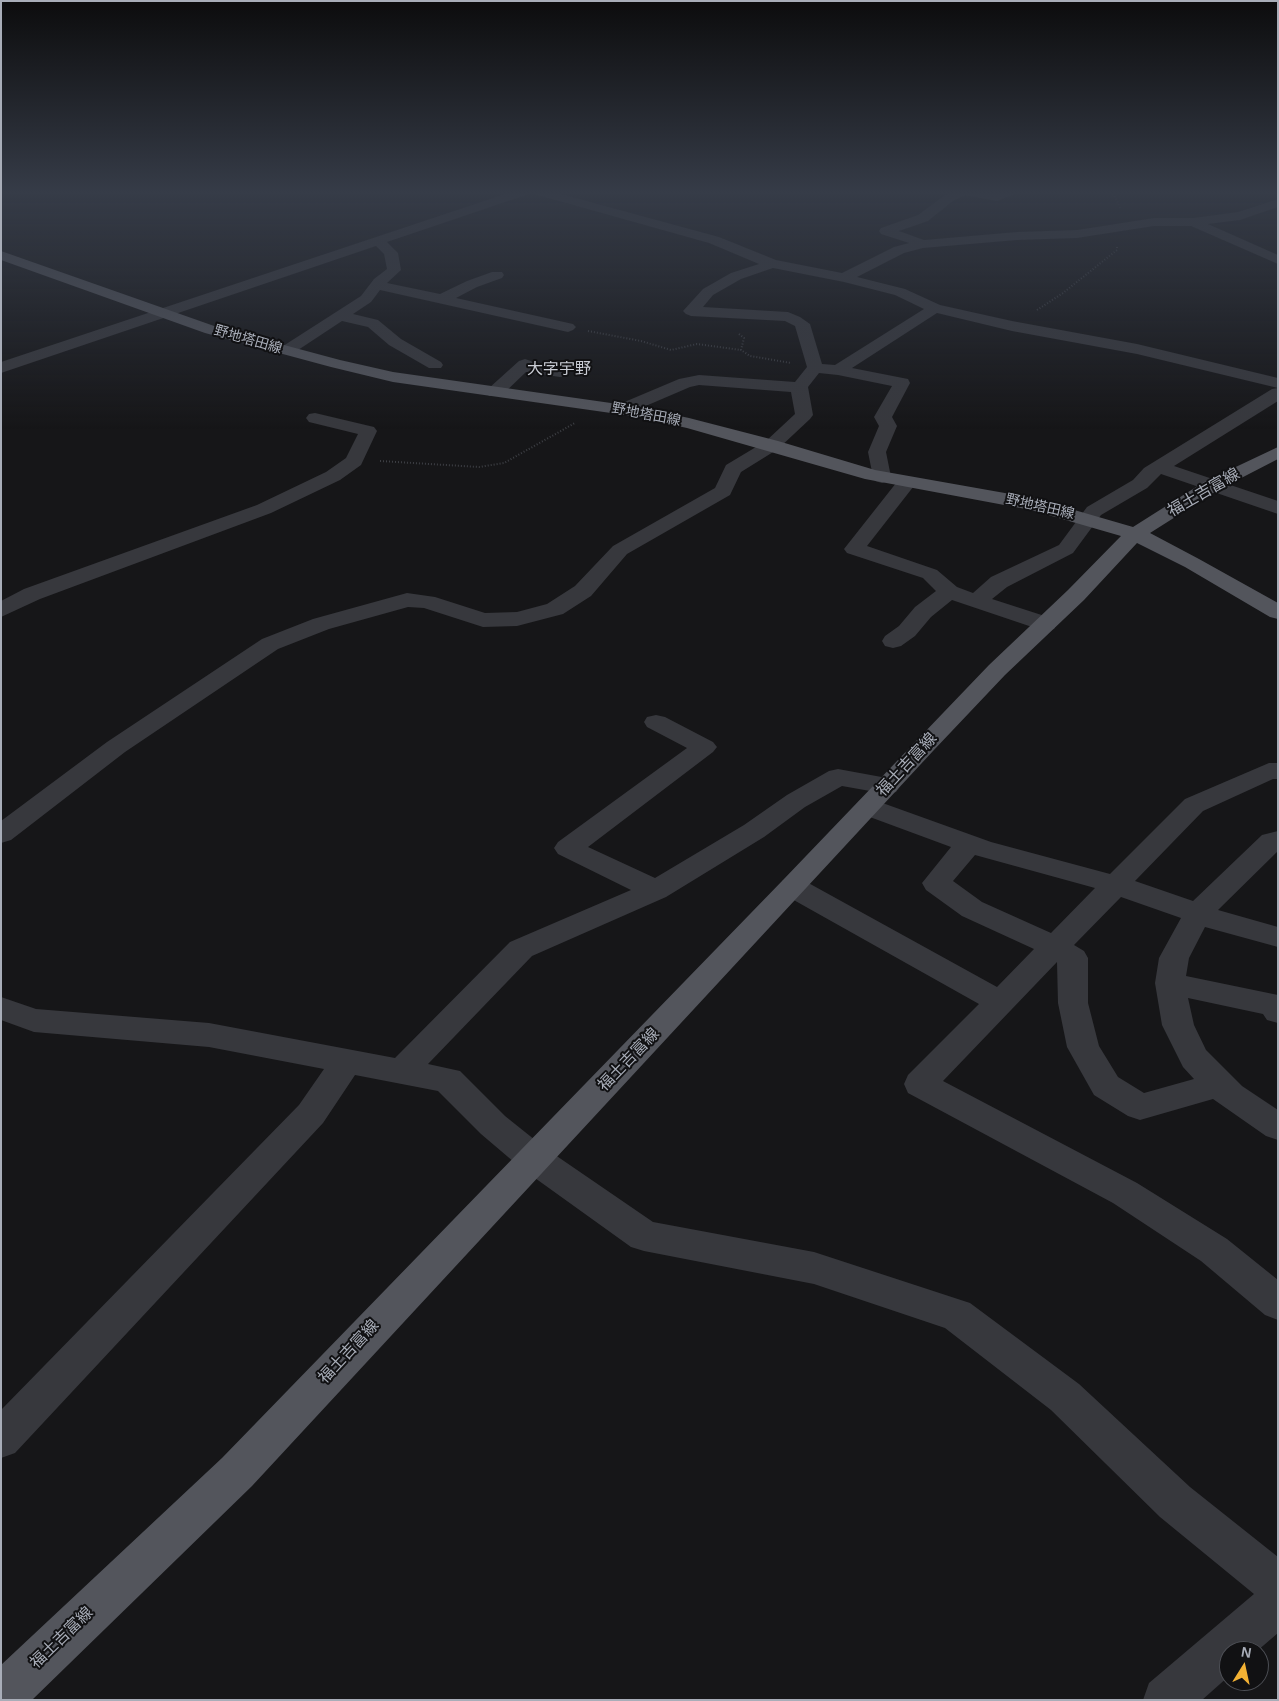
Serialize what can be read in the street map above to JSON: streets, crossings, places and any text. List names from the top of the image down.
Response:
{
  "streets": {
    "main road": ["野地塔田線", "福土吉富線"]
  },
  "crossings": [
    ["野地塔田線", "福土吉富線"]
  ],
  "districts": ["大字宇野"],
  "north": "top"
}
